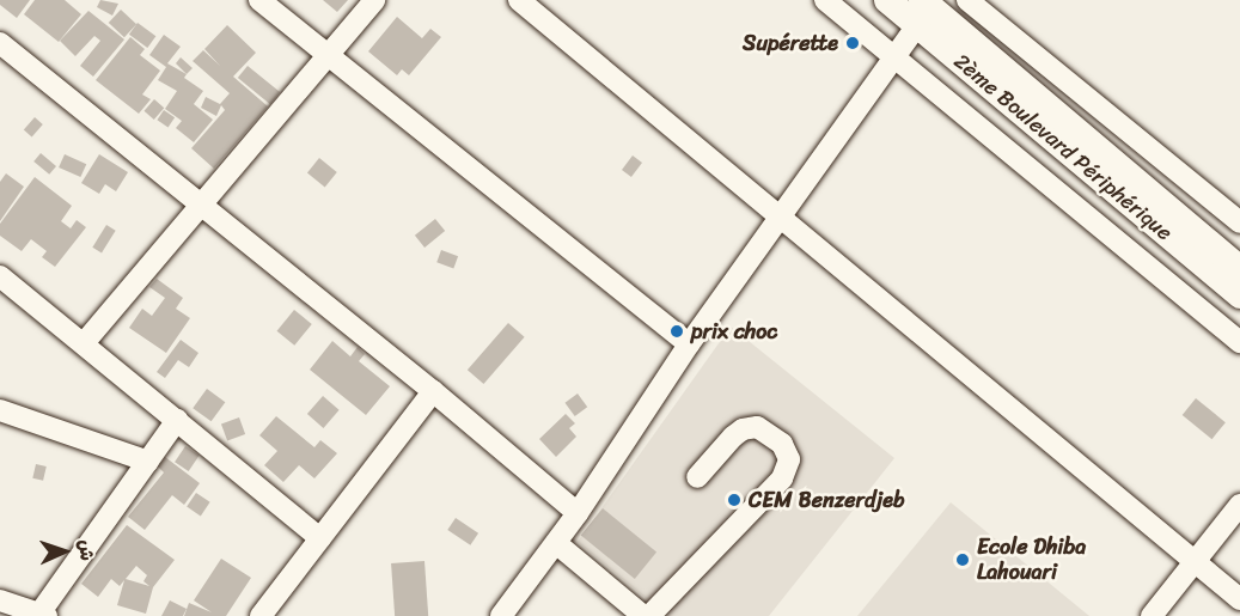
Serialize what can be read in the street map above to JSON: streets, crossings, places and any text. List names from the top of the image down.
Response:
{
  "streets": {
    "main road": ["2ème Boulevard Périphérique"]
  },
  "places": [
    "Supérette",
    "prix choc",
    "CEM Benzerdjeb",
    "Ecole Dhiba Lahouari"
  ],
  "north": "right"
}
